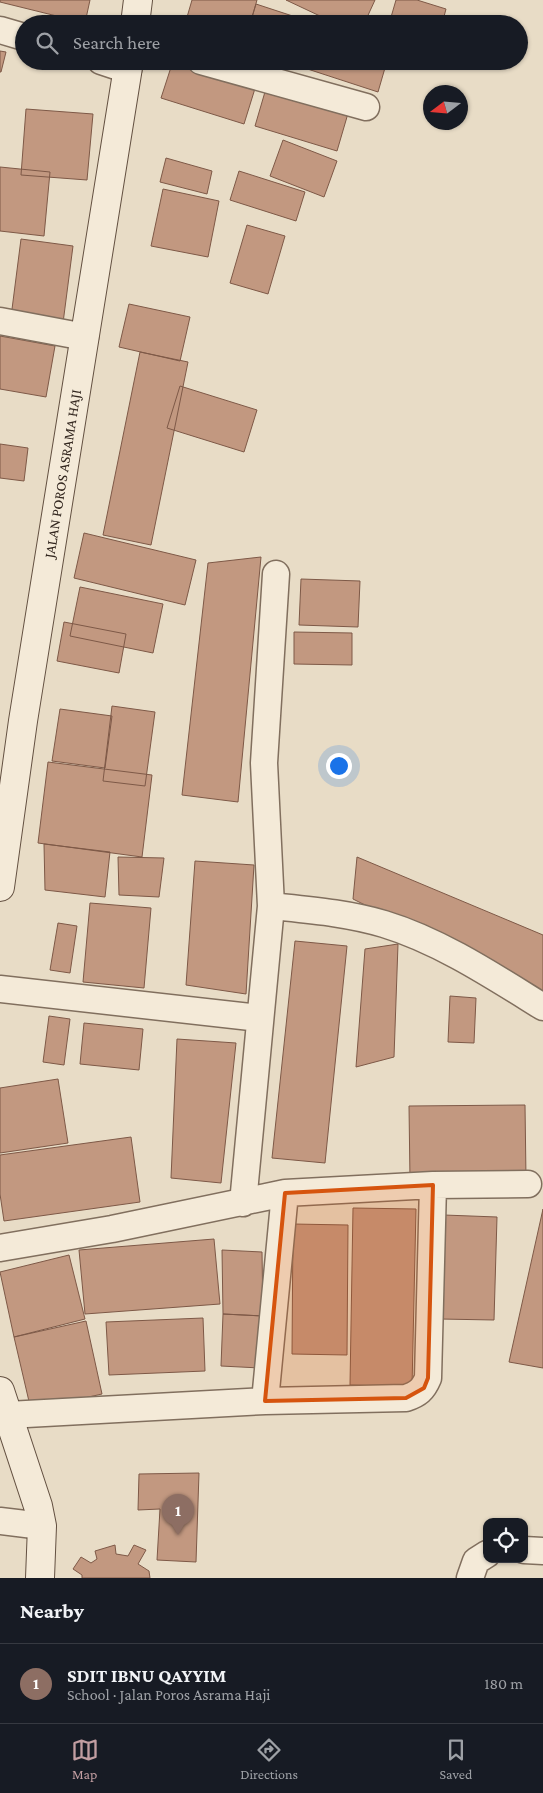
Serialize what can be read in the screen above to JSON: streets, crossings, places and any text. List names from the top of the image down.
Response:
{
  "streets": {
    "street": ["JALAN POROS ASRAMA HAJI"]
  },
  "north": "left",
  "page": {
    "search": "Search here",
    "pins": "1",
    "heading": "Nearby",
    "list": [
      {
        "mark": "1",
        "name": "SDIT IBNU QAYYIM",
        "note": "School · Jalan Poros Asrama Haji",
        "value": "180 m"
      }
    ],
    "nav": ["Map", "Directions", "Saved"]
  }
}
